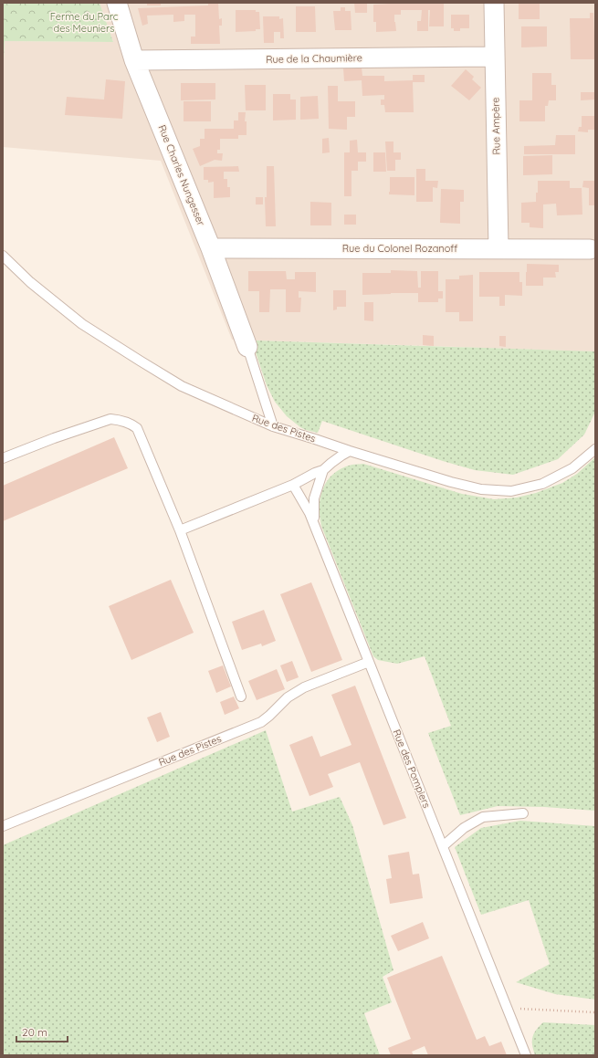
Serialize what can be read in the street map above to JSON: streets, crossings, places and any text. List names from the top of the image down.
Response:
{
  "streets": {
    "street": [
      "Rue de la Chaumière",
      "Rue Ampère",
      "Rue Charles Nungesser",
      "Rue du Colonel Rozanoff"
    ],
    "lane": ["Rue des Pistes", "Rue des Pompiers"]
  },
  "crossings": [
    ["Rue de la Chaumière", "Rue Ampère"],
    ["Rue de la Chaumière", "Rue Charles Nungesser"],
    ["Rue Ampère", "Rue du Colonel Rozanoff"],
    ["Rue Charles Nungesser", "Rue du Colonel Rozanoff"],
    ["Rue des Pistes", "Rue des Pompiers"]
  ],
  "parks": ["Ferme du Parc des Meuniers"],
  "scale_bar": "20 m"
}
